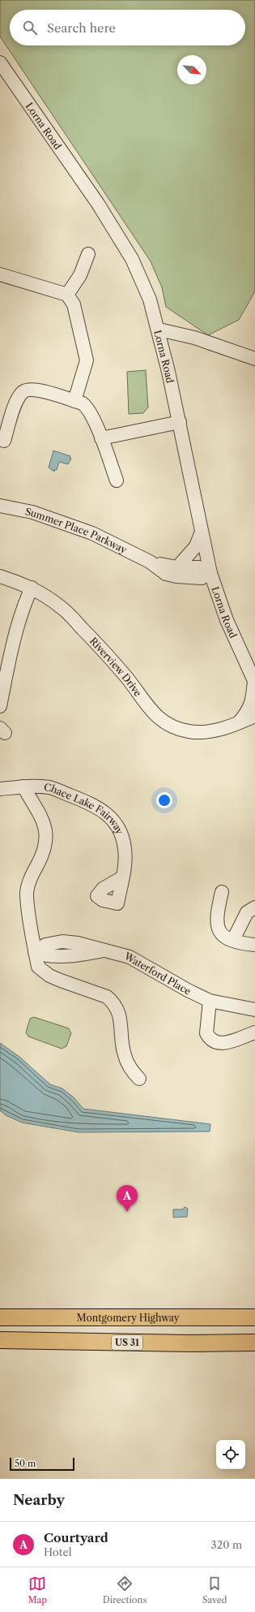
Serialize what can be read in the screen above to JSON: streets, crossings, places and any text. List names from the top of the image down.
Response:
{
  "streets": {
    "main road": ["Montgomery Highway", "US 31"],
    "street": [
      "Lorna Road",
      "Summer Place Parkway",
      "Riverview Drive",
      "Chace Lake Fairway",
      "Waterford Place"
    ]
  },
  "crossings": [
    ["Lorna Road", "Summer Place Parkway"]
  ],
  "scale_bar": "50 m",
  "north": "bottom right",
  "page": {
    "search": "Search here",
    "pins": "A",
    "scale": "50 m",
    "heading": "Nearby",
    "list": [
      {
        "mark": "A",
        "name": "Courtyard",
        "note": "Hotel",
        "value": "320 m"
      }
    ],
    "nav": ["Map", "Directions", "Saved"]
  }
}
